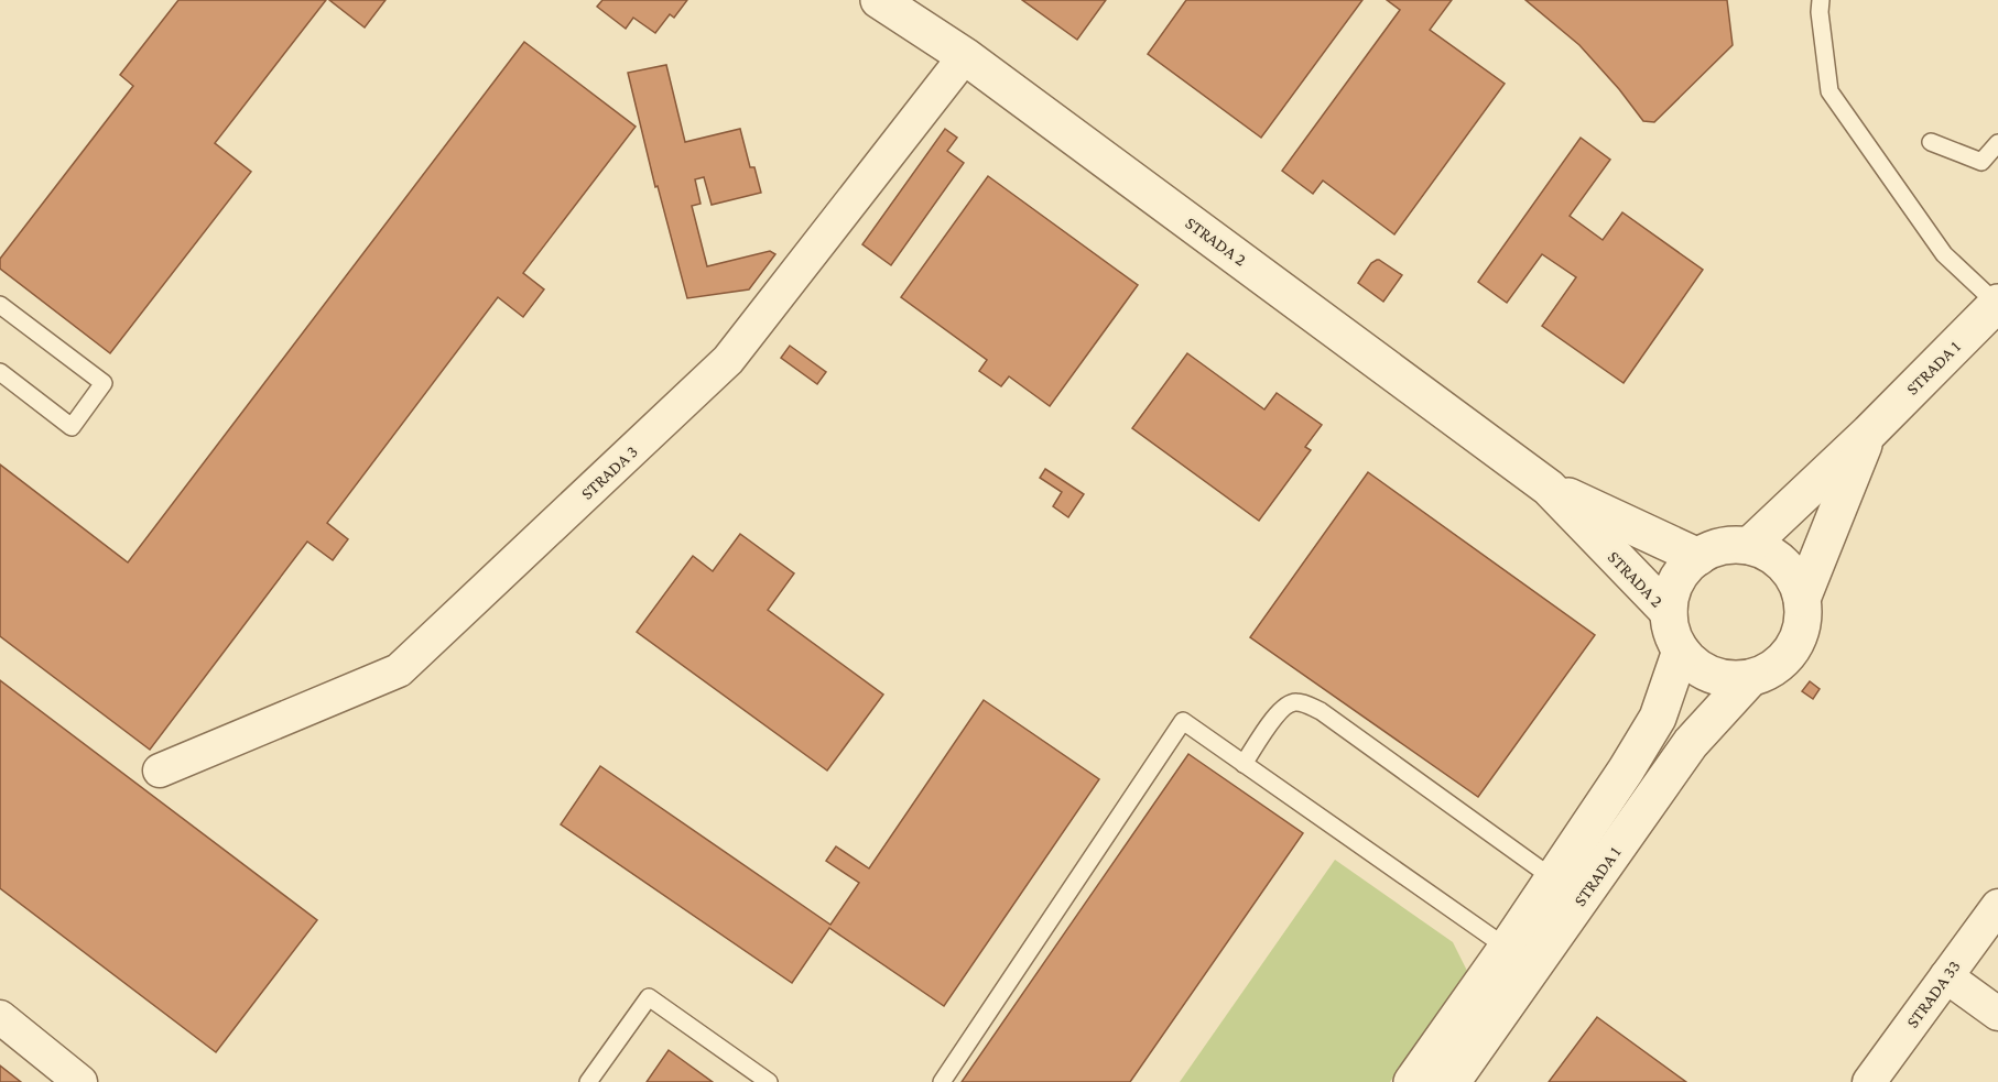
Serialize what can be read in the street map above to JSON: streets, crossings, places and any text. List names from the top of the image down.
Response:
{
  "streets": {
    "street": [
      "STRADA 2",
      "STRADA 1",
      "STRADA 3",
      "STRADA 33"
    ]
  },
  "crossings": [
    ["STRADA 2", "STRADA 1"],
    ["STRADA 2", "STRADA 3"]
  ]
}
